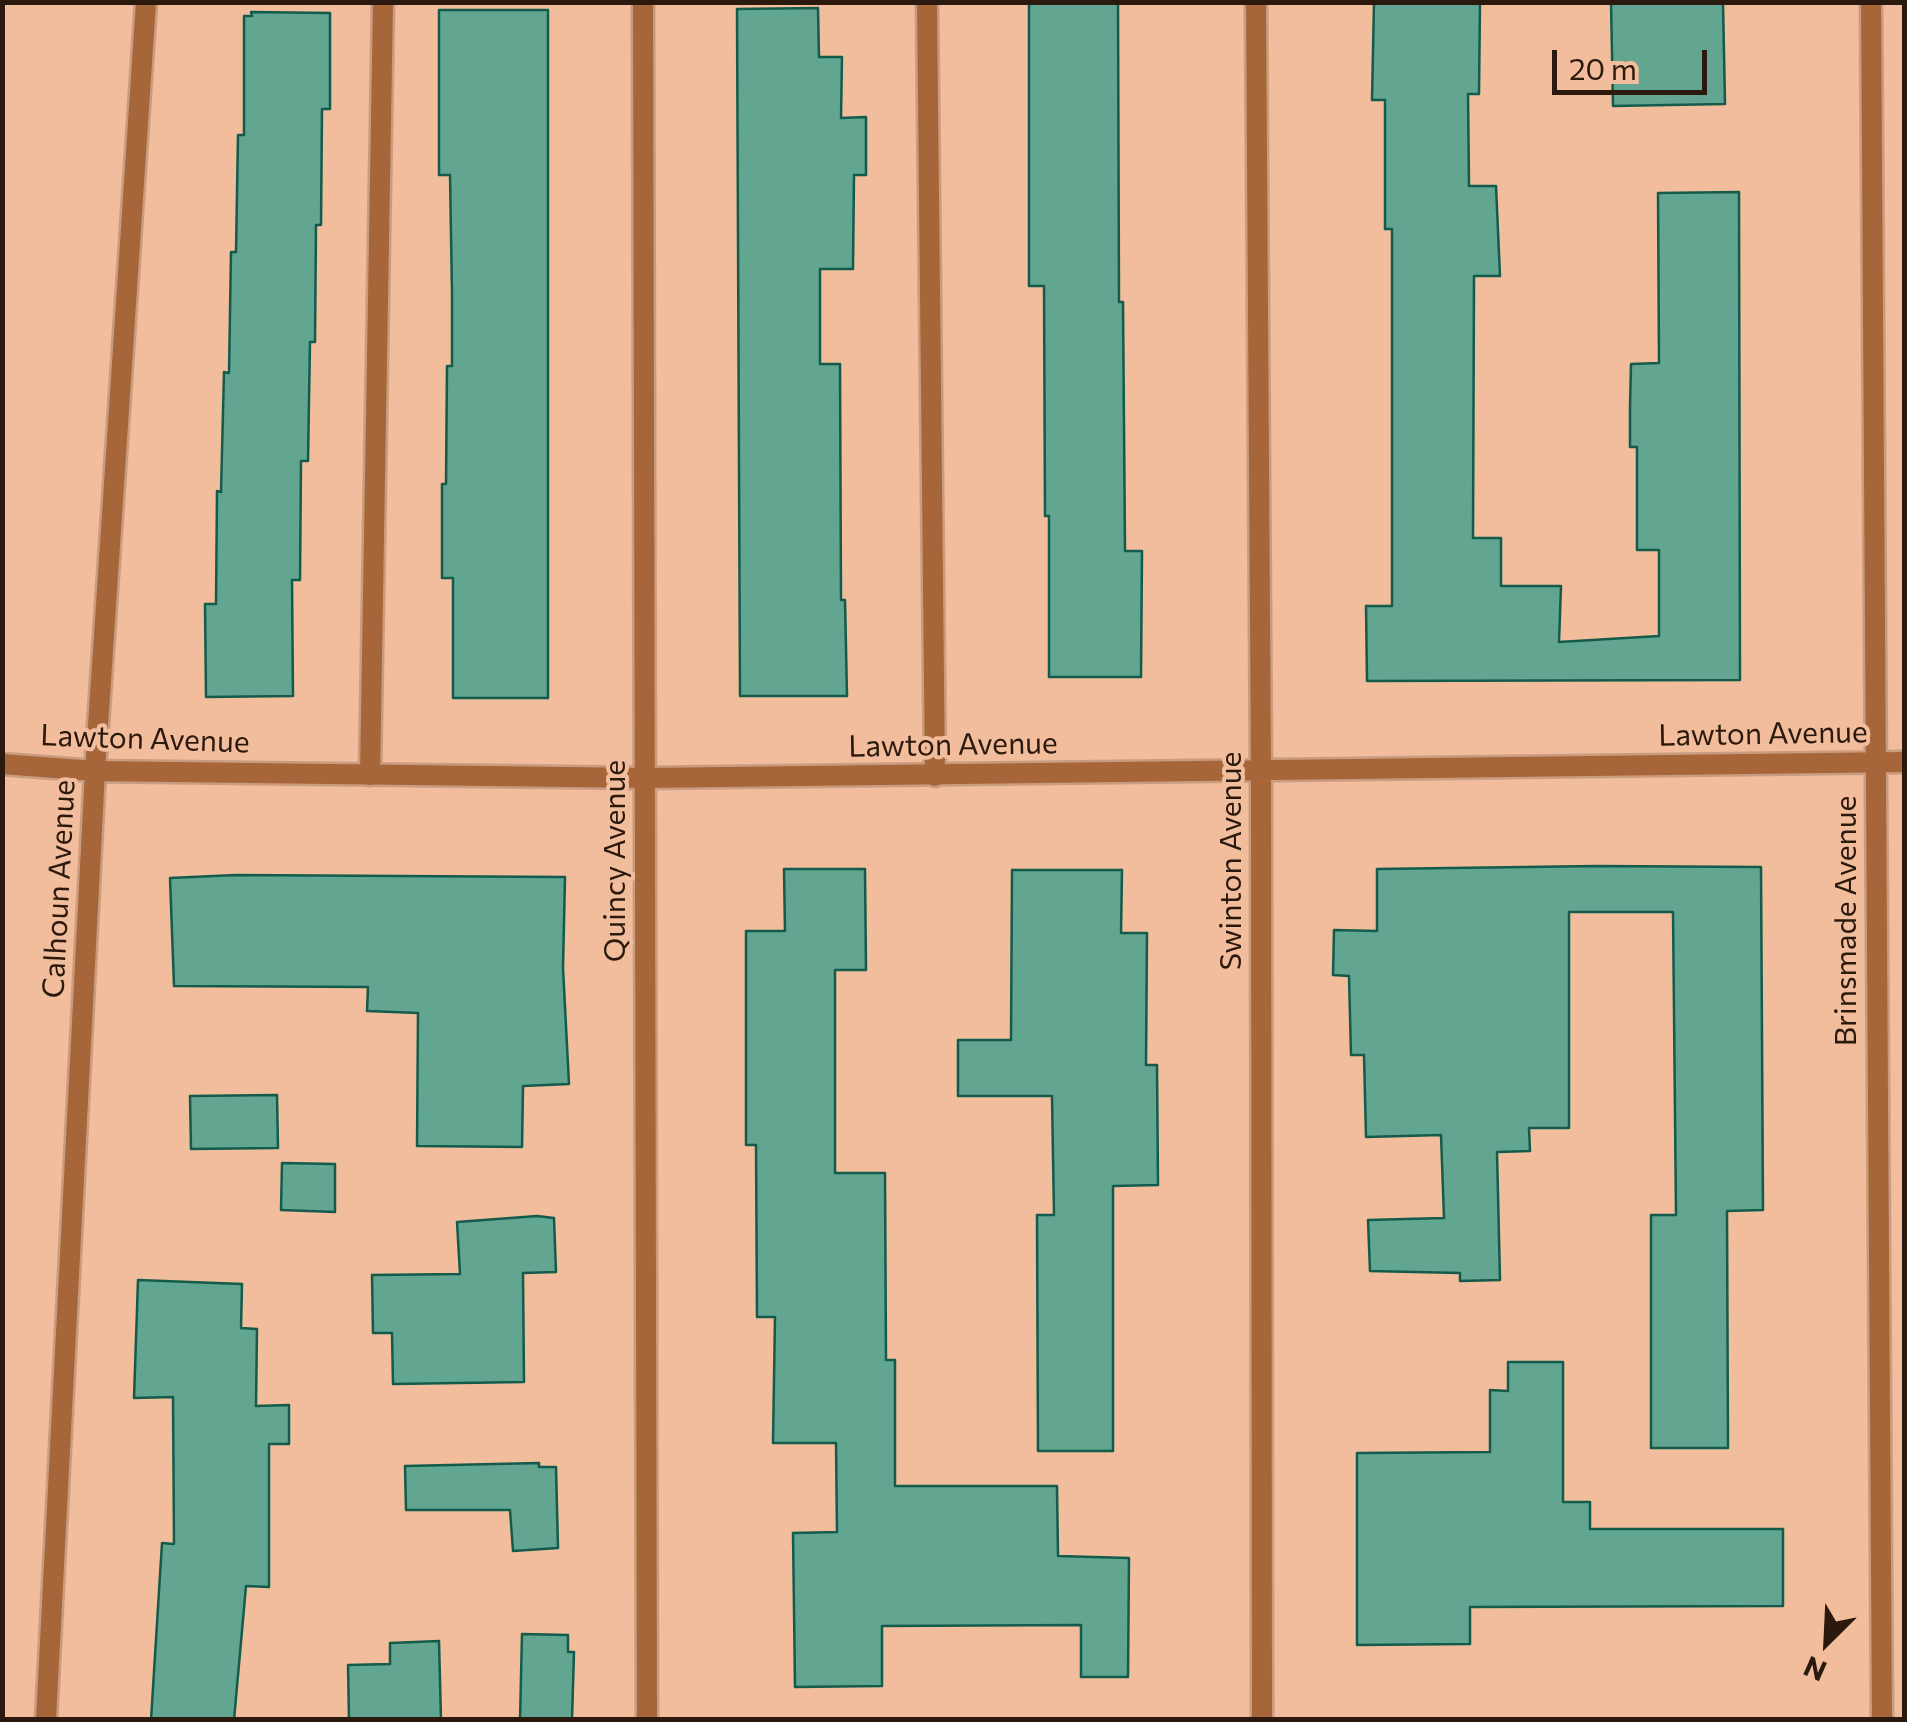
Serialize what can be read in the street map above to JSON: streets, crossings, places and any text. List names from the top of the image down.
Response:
{
  "streets": {
    "street": [
      "Lawton Avenue",
      "Quincy Avenue",
      "Swinton Avenue",
      "Calhoun Avenue",
      "Brinsmade Avenue"
    ]
  },
  "crossings": [
    ["Lawton Avenue", "Quincy Avenue"],
    ["Lawton Avenue", "Swinton Avenue"],
    ["Lawton Avenue", "Calhoun Avenue"],
    ["Lawton Avenue", "Brinsmade Avenue"]
  ],
  "scale_bar": "20 m",
  "north": "bottom left"
}
